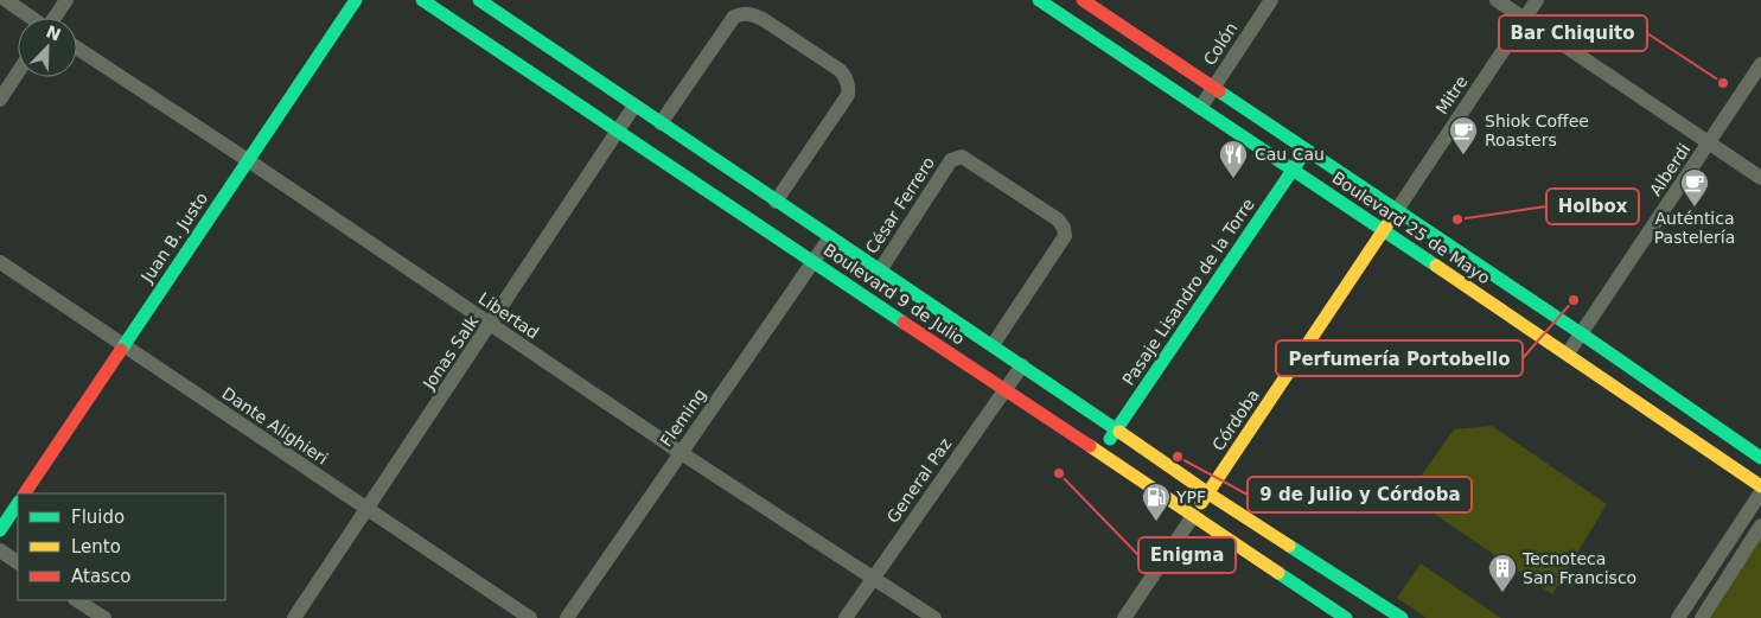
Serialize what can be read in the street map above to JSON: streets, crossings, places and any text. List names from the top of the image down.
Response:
{
  "streets": {
    "main road": [
      "Boulevard 25 de Mayo",
      "Juan B. Justo",
      "Pasaje Lisandro de la Torre",
      "Boulevard 9 de Julio",
      "Córdoba"
    ],
    "street": [
      "Colón",
      "Mitre",
      "Alberdi",
      "César Ferrero",
      "Libertad",
      "Jonas Salk",
      "Fleming",
      "Dante Alighieri",
      "General Paz"
    ]
  },
  "crossings": [
    ["Colón", "Boulevard 25 de Mayo"],
    ["Mitre", "Boulevard 25 de Mayo"],
    ["Mitre", "Córdoba"],
    ["Alberdi", "Boulevard 25 de Mayo"],
    ["César Ferrero", "Boulevard 9 de Julio"],
    ["Boulevard 25 de Mayo", "Pasaje Lisandro de la Torre"],
    ["Boulevard 25 de Mayo", "Córdoba"],
    ["Juan B. Justo", "Libertad"],
    ["Juan B. Justo", "Dante Alighieri"],
    ["Pasaje Lisandro de la Torre", "Boulevard 9 de Julio"],
    ["Boulevard 9 de Julio", "Jonas Salk"],
    ["Boulevard 9 de Julio", "Fleming"],
    ["Boulevard 9 de Julio", "Córdoba"],
    ["Boulevard 9 de Julio", "General Paz"],
    ["Libertad", "Jonas Salk"],
    ["Libertad", "Fleming"],
    ["Libertad", "General Paz"],
    ["Jonas Salk", "Dante Alighieri"]
  ],
  "places": {
    "other": [
      "Bar Chiquito",
      "Holbox",
      "Perfumería Portobello",
      "9 de Julio y Córdoba",
      "Enigma"
    ],
    "cafe": ["Shiok Coffee Roasters", "Auténtica Pastelería"],
    "restaurant": ["Cau Cau"],
    "fuel station": ["YPF"],
    "building": ["Tecnoteca San Francisco"]
  },
  "legend": ["Fluido", "Lento", "Atasco"],
  "north": "top right"
}
